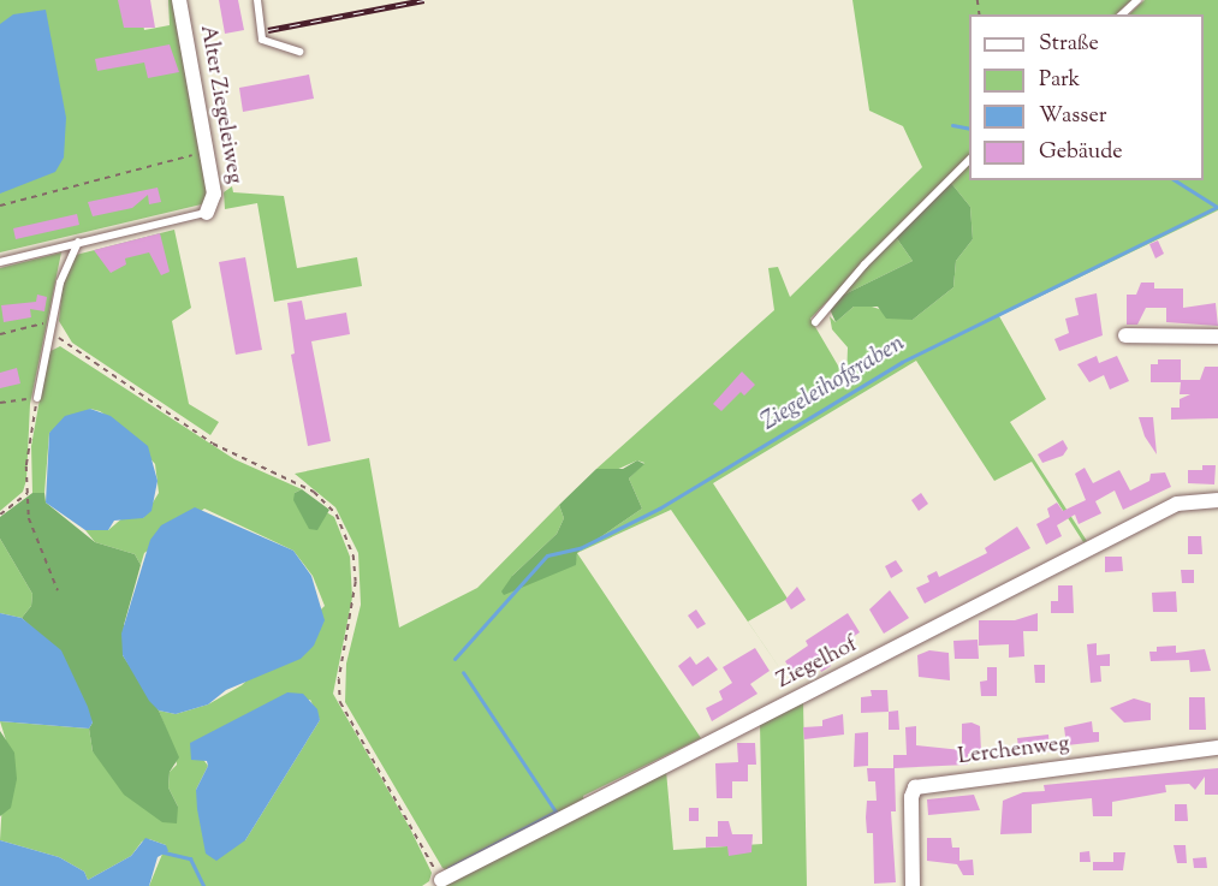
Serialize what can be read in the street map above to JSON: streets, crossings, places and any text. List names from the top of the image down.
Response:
{
  "streets": {
    "street": ["Alter Ziegeleiweg", "Ziegelhof", "Lerchenweg"]
  },
  "water": ["Ziegeleihofgraben"],
  "legend": [
    "Straße",
    "Park",
    "Wasser",
    "Gebäude"
  ]
}
